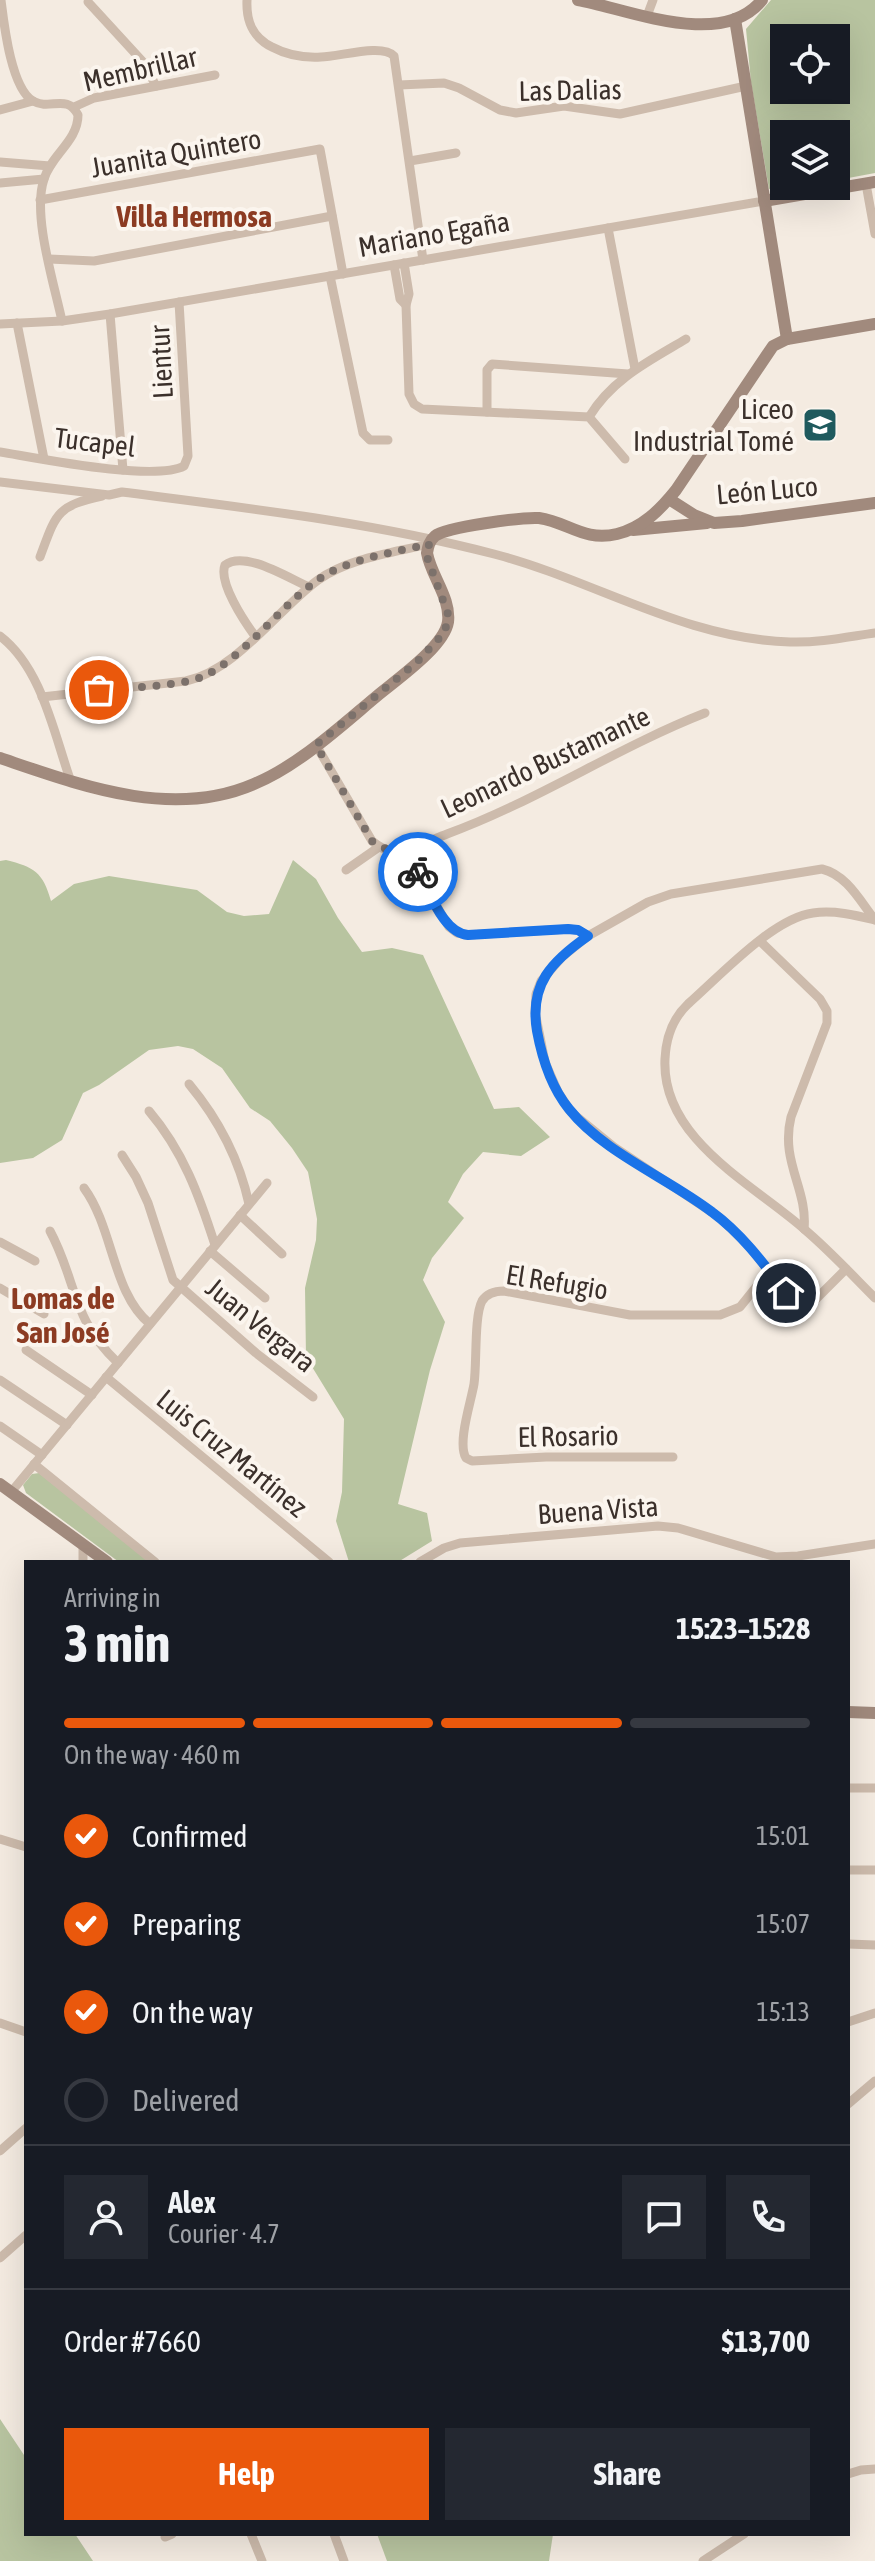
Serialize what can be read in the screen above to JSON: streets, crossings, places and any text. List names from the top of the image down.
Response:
{
  "streets": {
    "main road": ["Mariano Egaña", "León Luco"],
    "street": [
      "Membrillar",
      "Las Dalias",
      "Juanita Quintero",
      "Lientur",
      "Tucapel",
      "Leonardo Bustamante",
      "El Refugio",
      "Juan Vergara",
      "El Rosario",
      "Luis Cruz Martínez",
      "Buena Vista"
    ]
  },
  "crossings": [
    ["Mariano Egaña", "Lientur"],
    ["Lientur", "Tucapel"],
    ["El Refugio", "El Rosario"]
  ],
  "districts": ["Villa Hermosa", "Lomas de San José"],
  "places": {
    "school or university": ["Liceo Industrial Tomé"]
  },
  "page": {
    "heading": ["3 min", "Arriving in", "15:23–15:28"],
    "panel": [
      "Alex",
      "Courier · 4.7",
      "Order #7660",
      "$13,700"
    ],
    "bar": "On the way · 460 m",
    "list": [
      ["Confirmed", "15:01"],
      ["Preparing", "15:07"],
      ["On the way", "15:13"],
      "Delivered"
    ],
    "buttons": ["Help", "Share"]
  }
}
